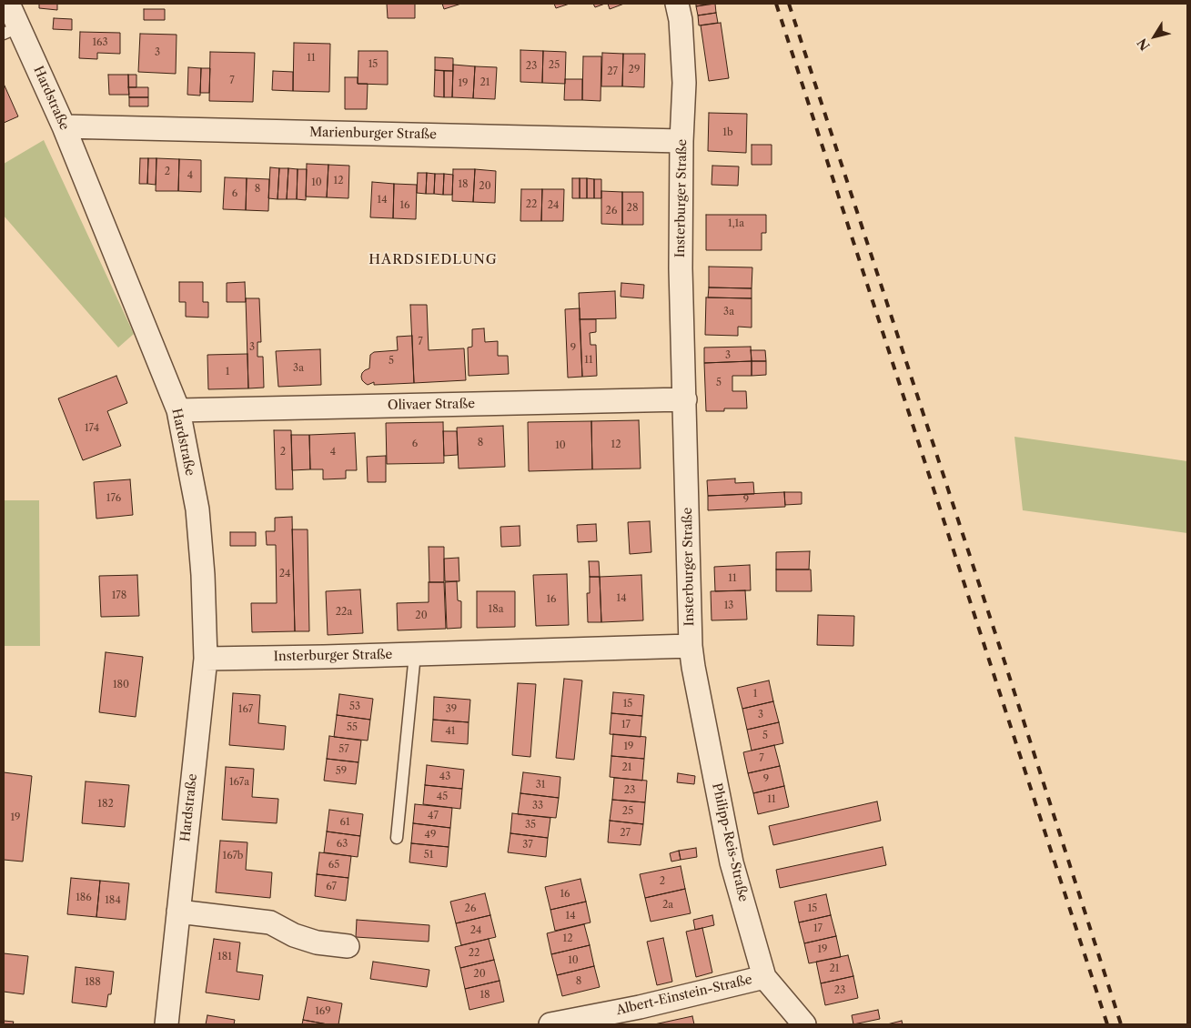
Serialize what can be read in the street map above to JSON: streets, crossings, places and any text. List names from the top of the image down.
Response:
{
  "streets": {
    "street": [
      "Hardstraße",
      "Marienburger Straße",
      "Insterburger Straße",
      "Olivaer Straße",
      "Philipp-Reis-Straße",
      "Albert-Einstein-Straße"
    ]
  },
  "crossings": [
    ["Hardstraße", "Marienburger Straße"],
    ["Hardstraße", "Insterburger Straße"],
    ["Hardstraße", "Olivaer Straße"],
    ["Marienburger Straße", "Insterburger Straße"],
    ["Insterburger Straße", "Olivaer Straße"],
    ["Insterburger Straße", "Philipp-Reis-Straße"],
    ["Philipp-Reis-Straße", "Albert-Einstein-Straße"]
  ],
  "districts": ["HARDSIEDLUNG"],
  "house_numbers": [
    "163",
    "3",
    "11",
    "15",
    "25",
    "23",
    "29",
    "27",
    "7",
    "21",
    "19",
    "1b",
    "2",
    "4",
    "12",
    "10",
    "18",
    "20",
    "8",
    "6",
    "14",
    "22",
    "16",
    "24",
    "28",
    "26",
    "1,1a",
    "3a",
    "7",
    "3",
    "9",
    "3",
    "11",
    "5",
    "3a",
    "1",
    "5",
    "174",
    "8",
    "6",
    "12",
    "10",
    "2",
    "4",
    "176",
    "9",
    "24",
    "11",
    "178",
    "14",
    "16",
    "13",
    "18a",
    "22a",
    "20",
    "180",
    "1",
    "15",
    "53",
    "167",
    "39",
    "3",
    "17",
    "55",
    "41",
    "5",
    "19",
    "57",
    "7",
    "21",
    "59",
    "43",
    "9",
    "167a",
    "31",
    "23",
    "45",
    "11",
    "182",
    "33",
    "25",
    "47",
    "19",
    "61",
    "35",
    "27",
    "49",
    "63",
    "37",
    "51",
    "167b",
    "65",
    "2",
    "67",
    "16",
    "186",
    "184",
    "2a",
    "26",
    "15",
    "14",
    "17",
    "24",
    "12",
    "19",
    "22",
    "181",
    "10",
    "21",
    "20",
    "8",
    "188",
    "23",
    "18",
    "169"
  ],
  "north": "bottom left"
}
